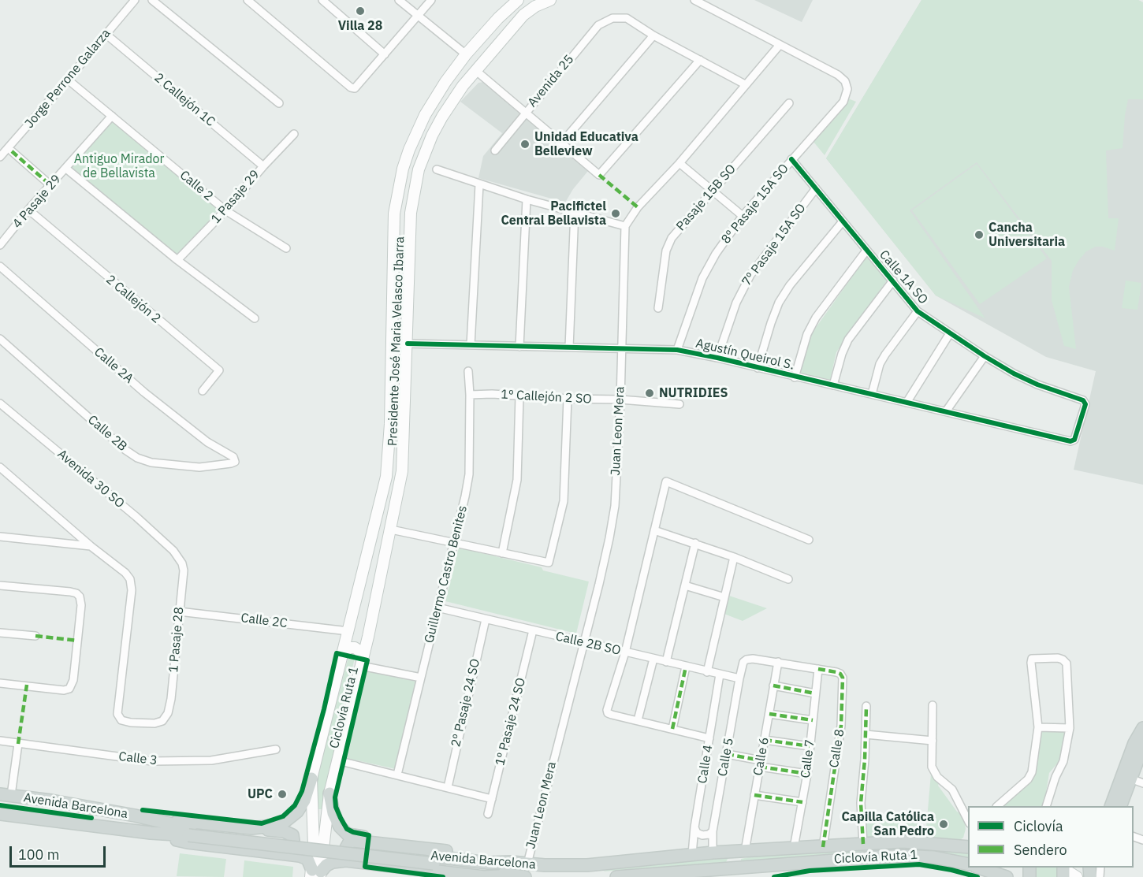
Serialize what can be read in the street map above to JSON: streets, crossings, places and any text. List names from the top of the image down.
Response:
{
  "streets": {
    "main road": ["Presidente José Maria Velasco Ibarra", "Avenida Barcelona"],
    "street": [
      "Jorge Perrone Galarza",
      "Avenida 25",
      "2 Callejón 1C",
      "Calle 2",
      "1 Pasaje 29",
      "Pasaje 15B SO",
      "4 Pasaje 29",
      "8º Pasaje 15A SO",
      "7º Pasaje 15A SO",
      "Calle 1A SO",
      "2 Callejón 2",
      "Agustín Queirol S.",
      "Calle 2A",
      "1º Callejón 2 SO",
      "Juan Leon Mera",
      "Calle 2B",
      "Avenida 30 SO",
      "Guillermo Castro Benites",
      "Calle 2C",
      "1 Pasaje 28",
      "Calle 2B SO",
      "2º Pasaje 24 SO",
      "1º Pasaje 24 SO",
      "Calle 8",
      "Calle 6",
      "Calle 5",
      "Calle 3",
      "Calle 7",
      "Calle 4"
    ],
    "cycle path": ["Ciclovía Ruta 1"]
  },
  "crossings": [
    ["Jorge Perrone Galarza", "2 Callejón 1C"],
    ["Jorge Perrone Galarza", "Calle 2"],
    ["2 Callejón 1C", "1 Pasaje 29"],
    ["Calle 2", "1 Pasaje 29"],
    ["Calle 2", "4 Pasaje 29"],
    ["4 Pasaje 29", "2 Callejón 2"],
    ["8º Pasaje 15A SO", "Calle 1A SO"],
    ["8º Pasaje 15A SO", "Agustín Queirol S."],
    ["7º Pasaje 15A SO", "Calle 1A SO"],
    ["7º Pasaje 15A SO", "Agustín Queirol S."],
    ["Calle 1A SO", "Agustín Queirol S."],
    ["Presidente José Maria Velasco Ibarra", "Agustín Queirol S."],
    ["Presidente José Maria Velasco Ibarra", "Calle 2C"],
    ["Agustín Queirol S.", "Juan Leon Mera"],
    ["Calle 2A", "Calle 2B"],
    ["1º Callejón 2 SO", "Juan Leon Mera"],
    ["1º Callejón 2 SO", "Guillermo Castro Benites"],
    ["Juan Leon Mera", "Calle 2B SO"],
    ["Juan Leon Mera", "Avenida Barcelona"],
    ["Avenida 30 SO", "1 Pasaje 28"],
    ["Guillermo Castro Benites", "Calle 2B SO"],
    ["Calle 2C", "1 Pasaje 28"],
    ["Calle 2B SO", "2º Pasaje 24 SO"],
    ["Calle 2B SO", "1º Pasaje 24 SO"],
    ["Calle 2B SO", "Calle 5"],
    ["Calle 2B SO", "Calle 4"],
    ["Calle 8", "Calle 6"],
    ["Calle 8", "Calle 5"],
    ["Calle 8", "Calle 7"],
    ["Calle 8", "Avenida Barcelona"],
    ["Calle 6", "Avenida Barcelona"],
    ["Calle 5", "Avenida Barcelona"],
    ["Calle 7", "Avenida Barcelona"],
    ["Calle 4", "Avenida Barcelona"]
  ],
  "parks": ["Antiguo Mirador de Bellavista"],
  "places": [
    "Villa 28",
    "Unidad Educativa Belleview",
    "Pacifictel Central Bellavista",
    "Cancha Universitaria",
    "NUTRIDIES",
    "UPC",
    "Capilla Católica San Pedro"
  ],
  "legend": ["Ciclovía", "Sendero"],
  "scale_bar": "100 m"
}
